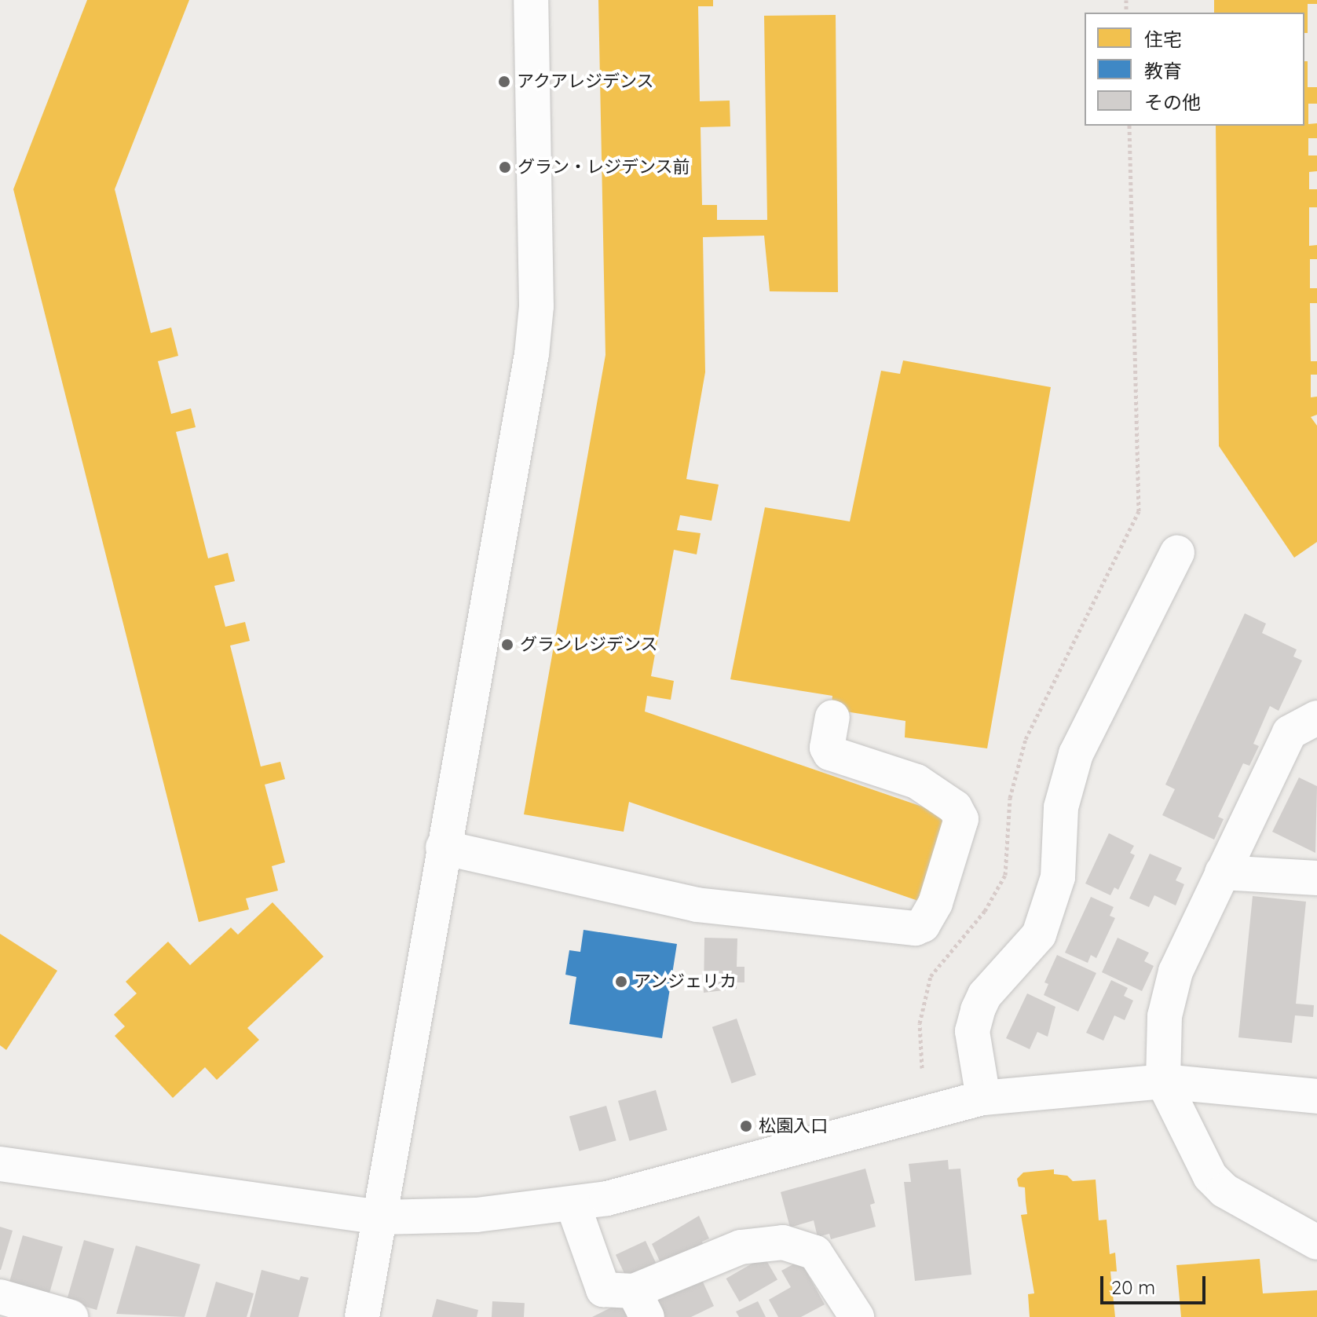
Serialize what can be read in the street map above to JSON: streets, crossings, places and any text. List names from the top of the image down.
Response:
{
  "places": [
    "アクアレジデンス",
    "グラン・レジデンス前",
    "グランレジデンス",
    "アンジェリカ",
    "松園入口"
  ],
  "legend": ["住宅", "教育", "その他"],
  "scale_bar": "20 m"
}
